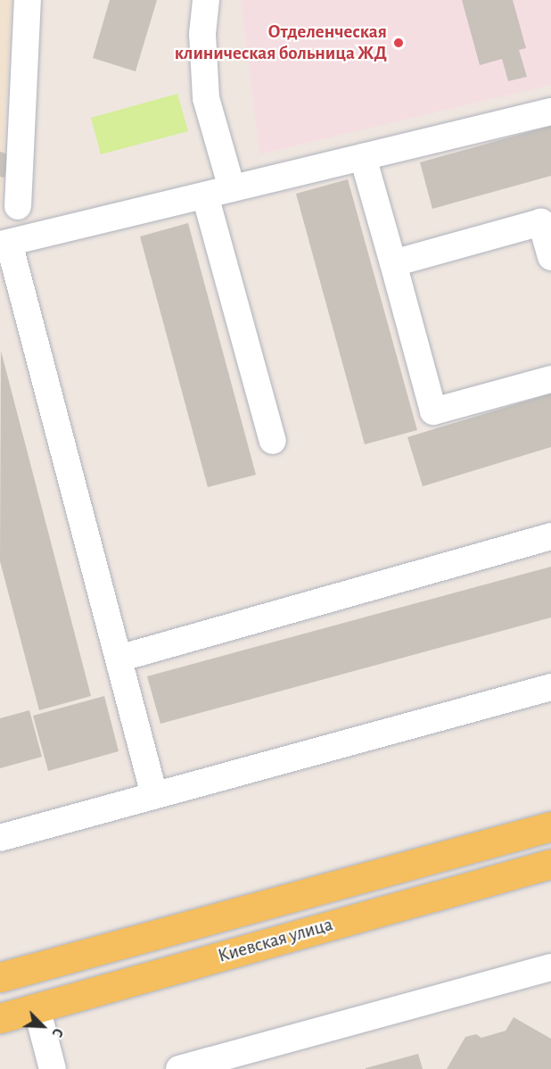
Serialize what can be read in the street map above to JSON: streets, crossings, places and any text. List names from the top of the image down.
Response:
{
  "streets": {
    "main road": ["Киевская улица"]
  },
  "places": ["Отделенческая клиническая больница ЖД"],
  "north": "bottom right"
}
